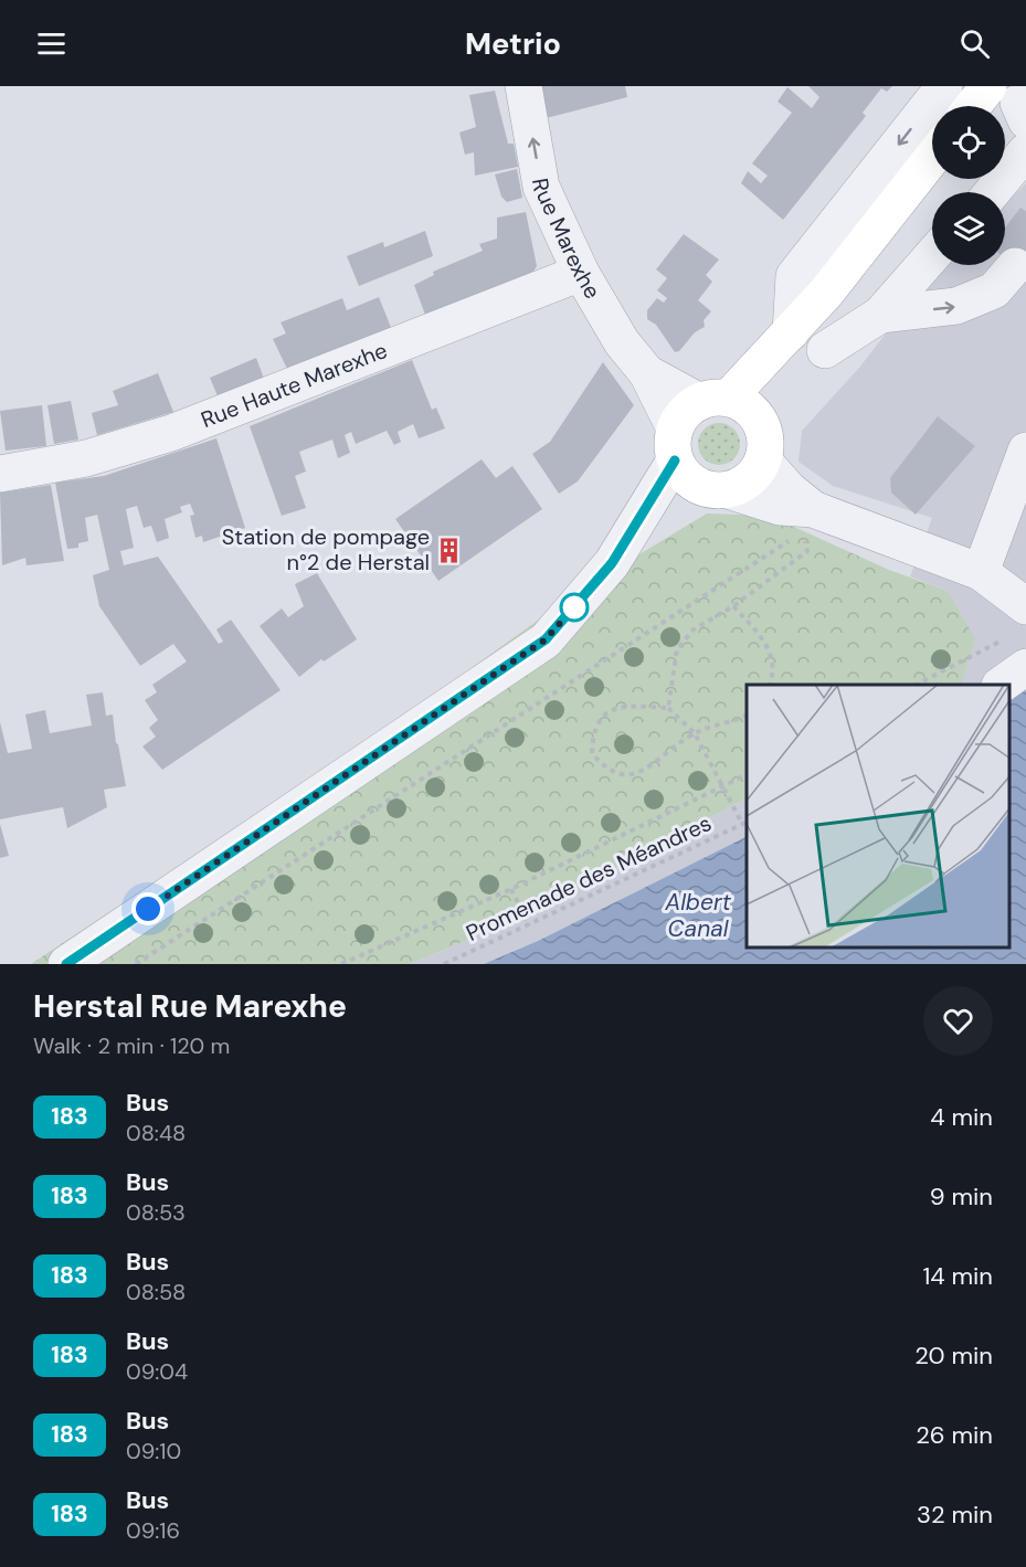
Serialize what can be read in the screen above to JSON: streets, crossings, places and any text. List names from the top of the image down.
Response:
{
  "streets": {
    "street": ["Rue Marexhe", "Rue Haute Marexhe"],
    "path": ["Promenade des Méandres"]
  },
  "crossings": [
    ["Rue Marexhe", "Rue Haute Marexhe"]
  ],
  "one_way": ["Rue Marexhe"],
  "water": ["Albert Canal"],
  "places": {
    "building": ["Station de pompage n°2 de Herstal"]
  },
  "lines": ["bus line 183"],
  "page": {
    "header": "Metrio",
    "heading": ["Herstal Rue Marexhe", "Walk · 2 min · 120 m"],
    "list": [
      {
        "mark": "183",
        "name": "Bus",
        "note": "08:48",
        "value": "4 min"
      },
      {
        "mark": "183",
        "name": "Bus",
        "note": "08:53",
        "value": "9 min"
      },
      {
        "mark": "183",
        "name": "Bus",
        "note": "08:58",
        "value": "14 min"
      },
      {
        "mark": "183",
        "name": "Bus",
        "note": "09:04",
        "value": "20 min"
      },
      {
        "mark": "183",
        "name": "Bus",
        "note": "09:10",
        "value": "26 min"
      },
      {
        "mark": "183",
        "name": "Bus",
        "note": "09:16",
        "value": "32 min"
      }
    ]
  }
}
